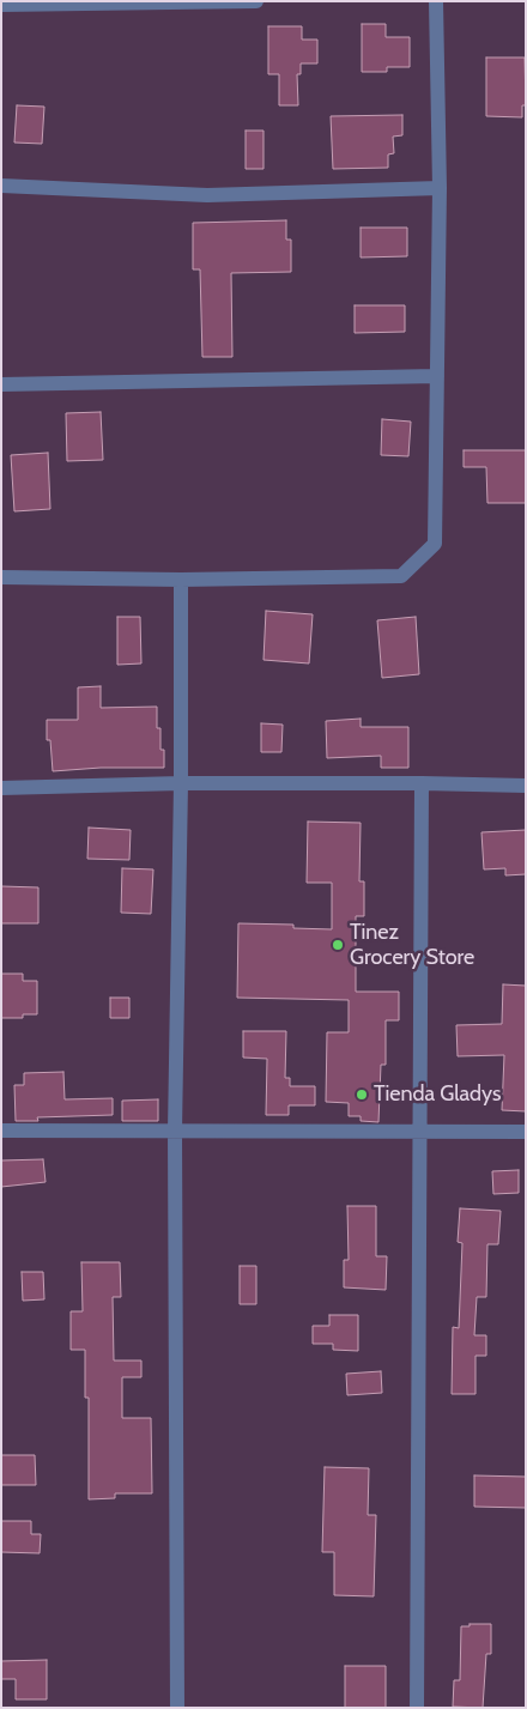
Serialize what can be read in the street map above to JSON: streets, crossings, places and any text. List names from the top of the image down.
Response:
{
  "places": ["Tinez Grocery Store", "Tienda Gladys"]
}
